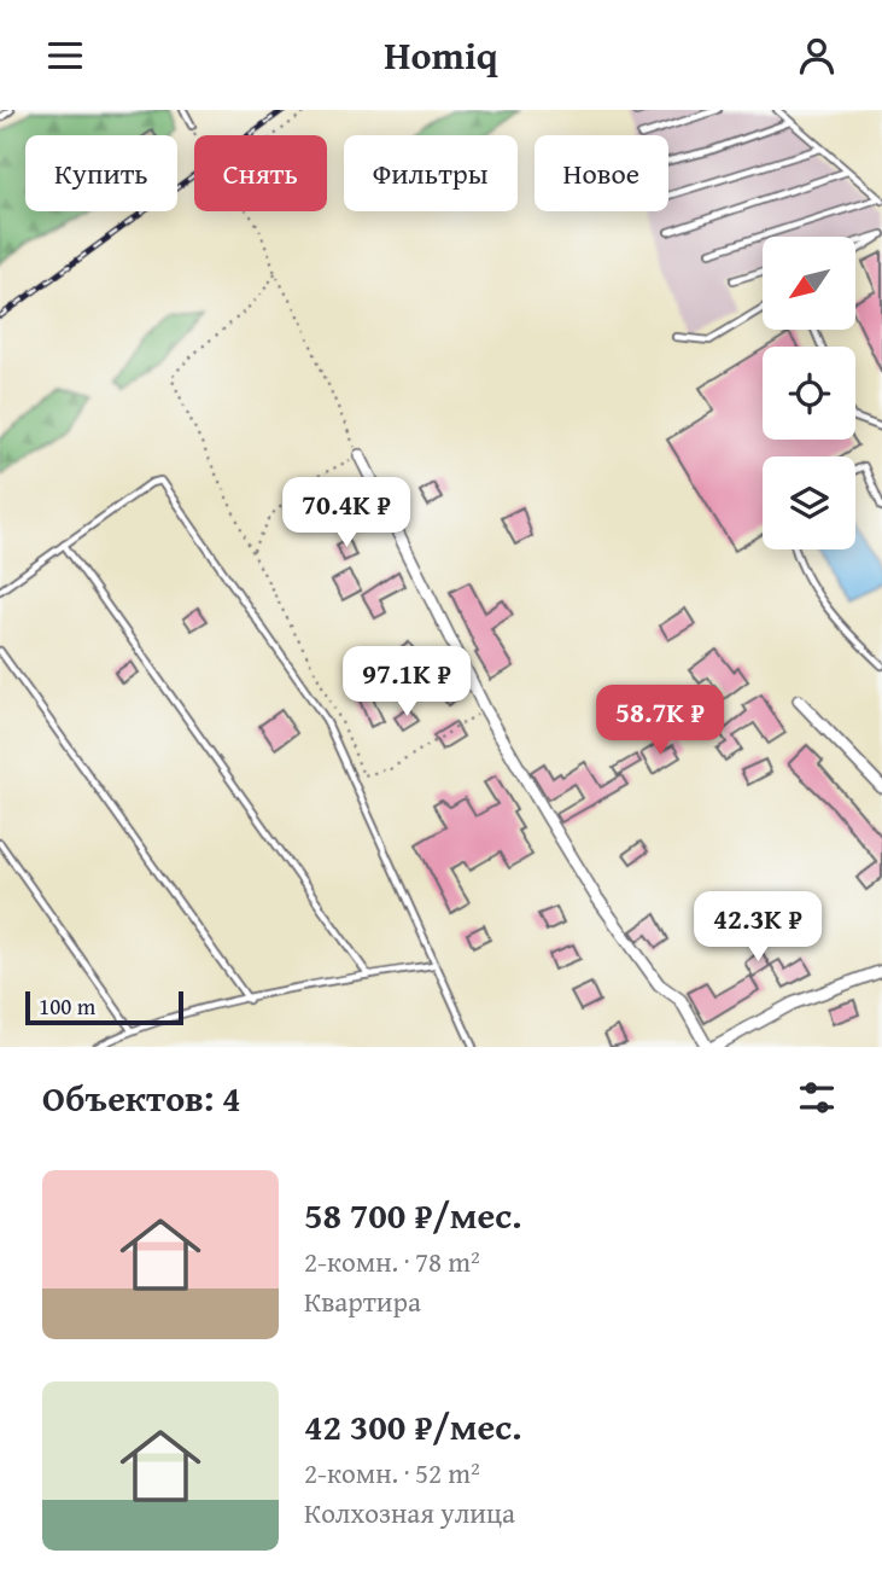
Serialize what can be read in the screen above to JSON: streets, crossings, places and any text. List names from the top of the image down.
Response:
{
  "scale_bar": "100 m",
  "north": "bottom left",
  "page": {
    "header": "Homiq",
    "chip": [
      "Купить",
      "Снять",
      "Фильтры",
      "Новое"
    ],
    "price": [
      "70.4K ₽",
      "97.1K ₽",
      "58.7K ₽",
      "42.3K ₽"
    ],
    "scale": "100 m",
    "heading": "Объектов: 4",
    "list": [
      {
        "name": "58 700 ₽/мес.",
        "note": "2-комн. · 78 m² · Квартира"
      },
      {
        "name": "42 300 ₽/мес.",
        "note": "2-комн. · 52 m² · Колхозная улица"
      }
    ]
  }
}
